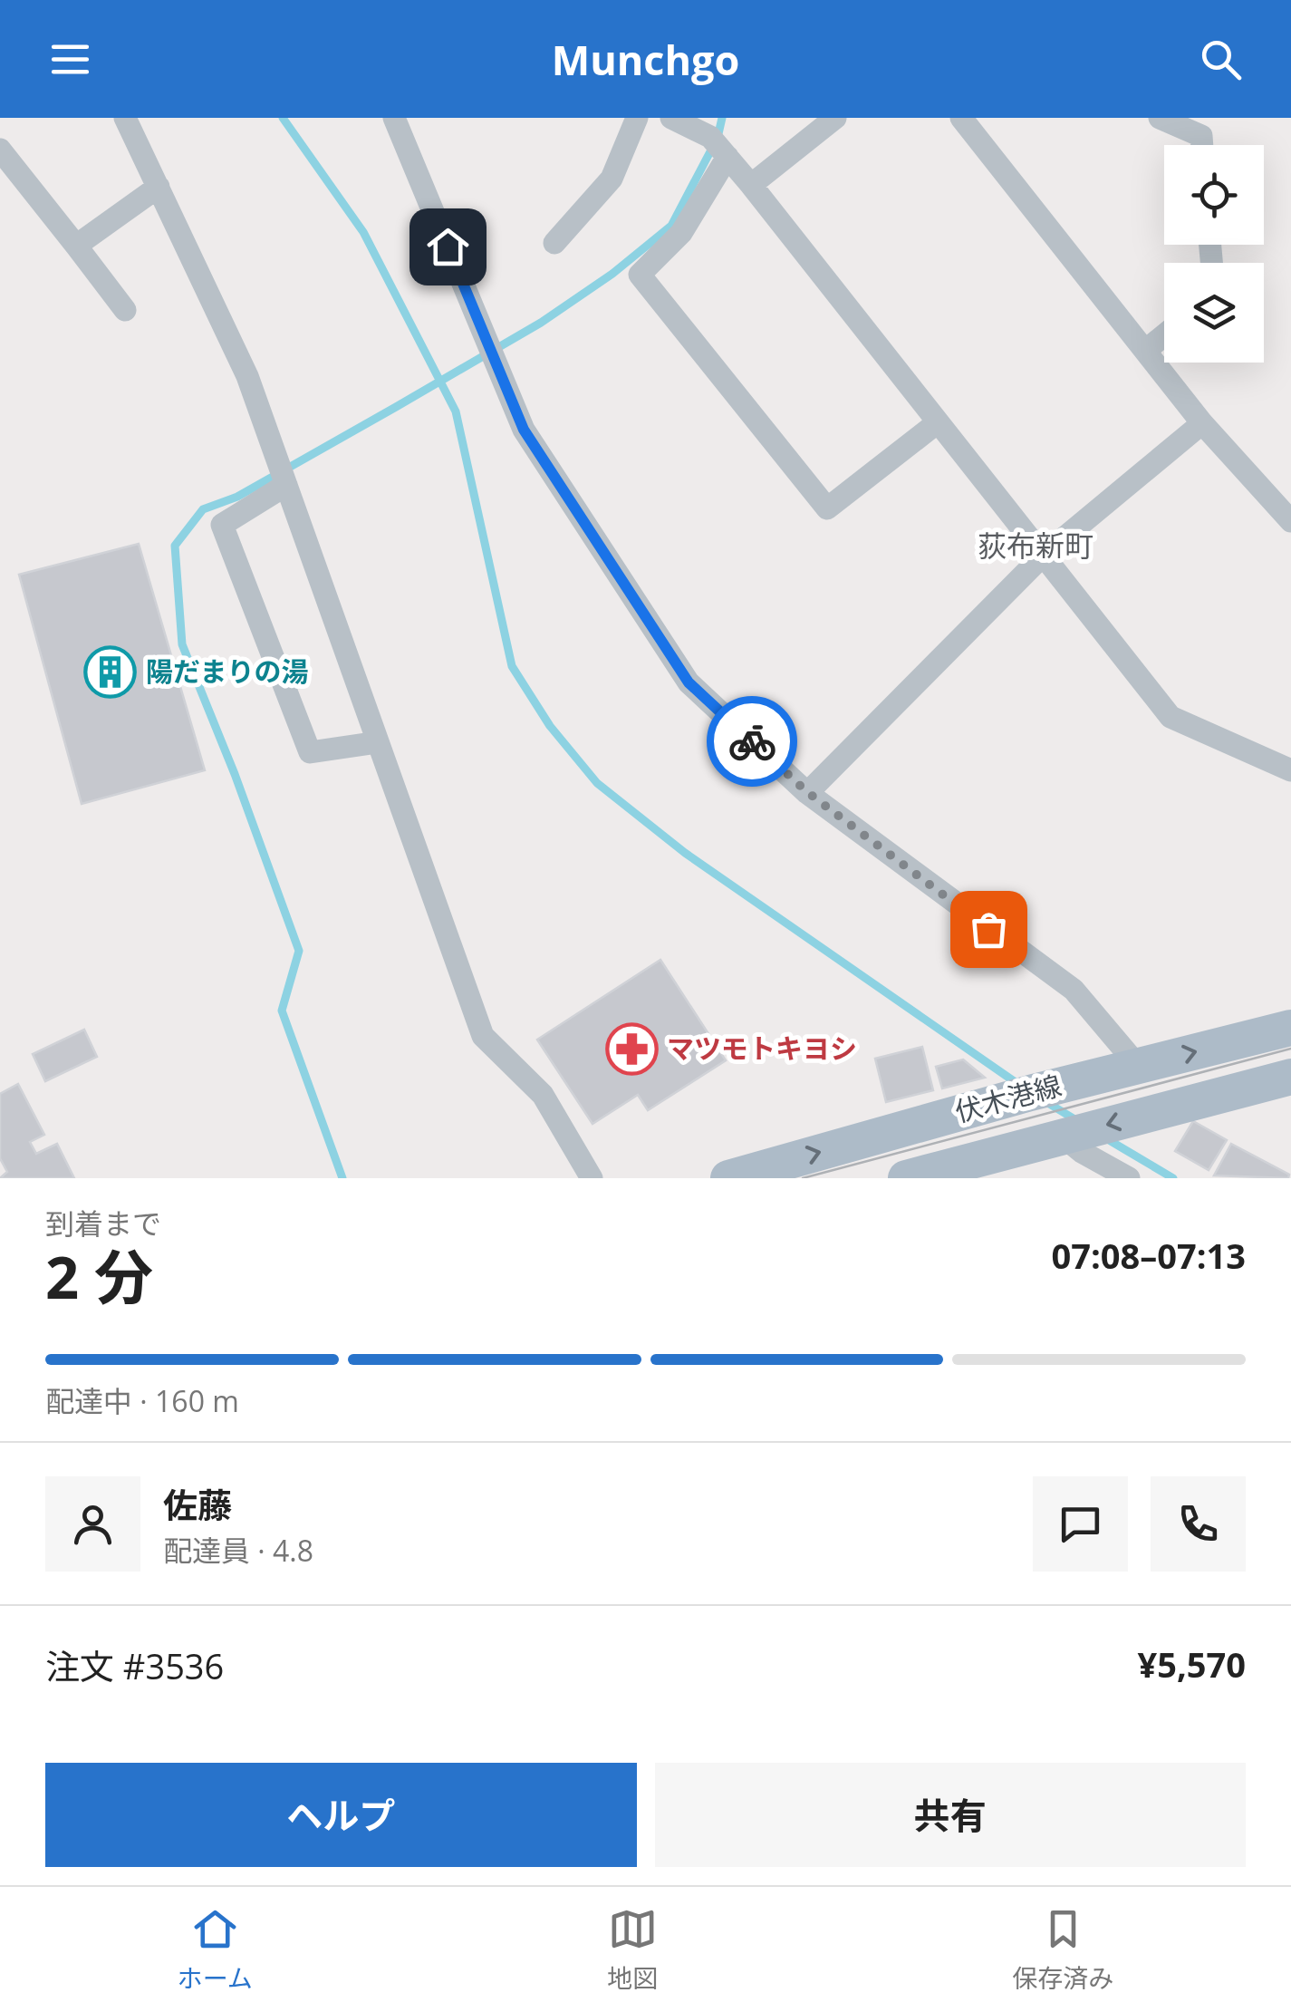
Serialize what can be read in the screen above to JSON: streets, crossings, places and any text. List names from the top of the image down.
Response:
{
  "streets": {
    "main road": ["伏木港線"]
  },
  "districts": ["荻布新町"],
  "places": {
    "building": ["陽だまりの湯"],
    "pharmacy": ["マツモトキヨシ"]
  },
  "page": {
    "header": "Munchgo",
    "heading": ["2 分", "到着まで", "07:08–07:13"],
    "panel": [
      "佐藤",
      "配達員 · 4.8",
      "注文 #3536",
      "¥5,570"
    ],
    "bar": "配達中 · 160 m",
    "buttons": ["ヘルプ", "共有"],
    "tabs": ["ホーム", "地図", "保存済み"]
  }
}
